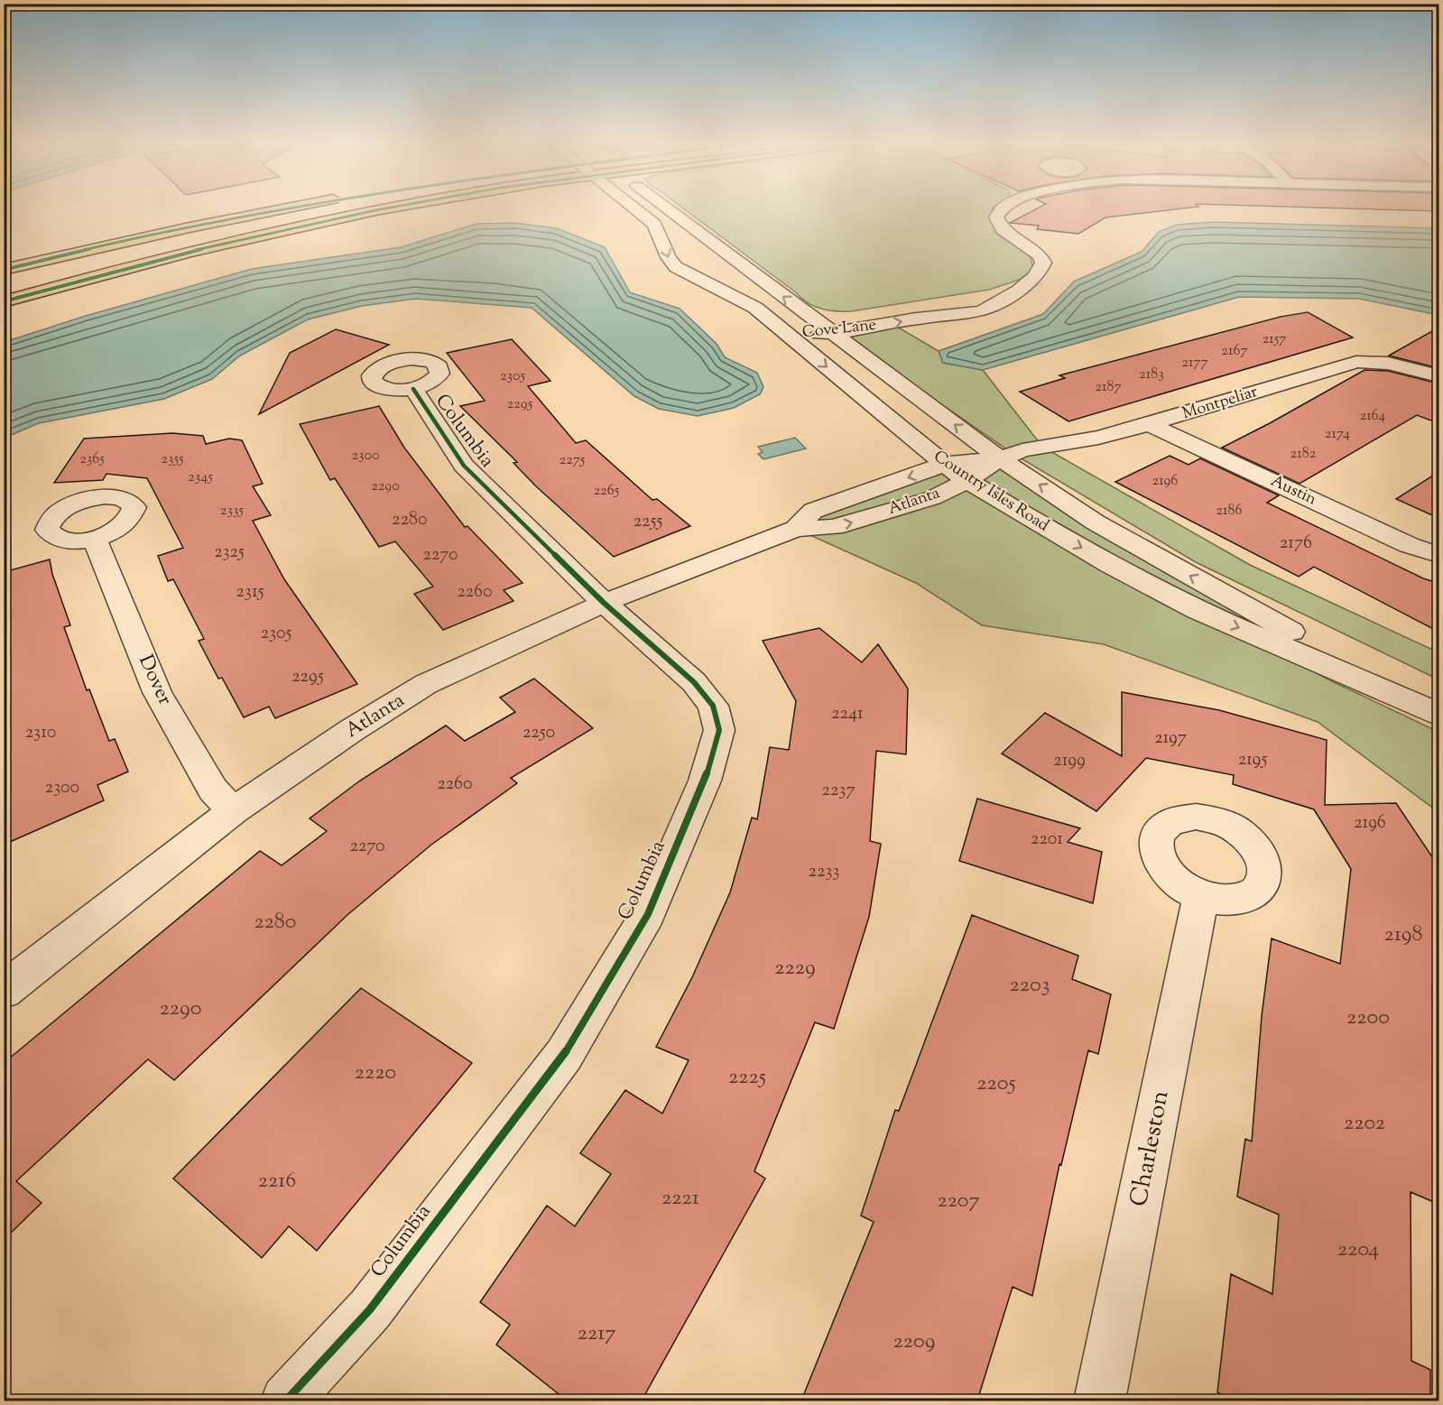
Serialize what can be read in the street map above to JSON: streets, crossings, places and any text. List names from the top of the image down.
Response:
{
  "streets": {
    "street": [
      "Cove Lane",
      "Montpeliar",
      "Columbia",
      "Austin",
      "Country Isles Road",
      "Atlanta",
      "Dover",
      "Charleston"
    ]
  },
  "crossings": [
    ["Cove Lane", "Country Isles Road"],
    ["Montpeliar", "Austin"],
    ["Montpeliar", "Country Isles Road"],
    ["Montpeliar", "Atlanta"],
    ["Columbia", "Atlanta"],
    ["Country Isles Road", "Atlanta"],
    ["Atlanta", "Dover"]
  ],
  "house_numbers": [
    "2157",
    "2167",
    "2177",
    "2183",
    "2305",
    "2187",
    "2295",
    "2164",
    "2174",
    "2182",
    "2300",
    "2365",
    "2355",
    "2275",
    "2345",
    "2196",
    "2290",
    "2265",
    "2335",
    "2186",
    "2280",
    "2255",
    "2176",
    "2325",
    "2270",
    "2315",
    "2260",
    "2305",
    "2295",
    "2241",
    "2310",
    "2250",
    "2197",
    "2195",
    "2199",
    "2260",
    "2300",
    "2237",
    "2196",
    "2201",
    "2270",
    "2233",
    "2280",
    "2198",
    "2229",
    "2203",
    "2290",
    "2200",
    "2220",
    "2225",
    "2205",
    "2202",
    "2216",
    "2221",
    "2207",
    "2204",
    "2217",
    "2209"
  ]
}
